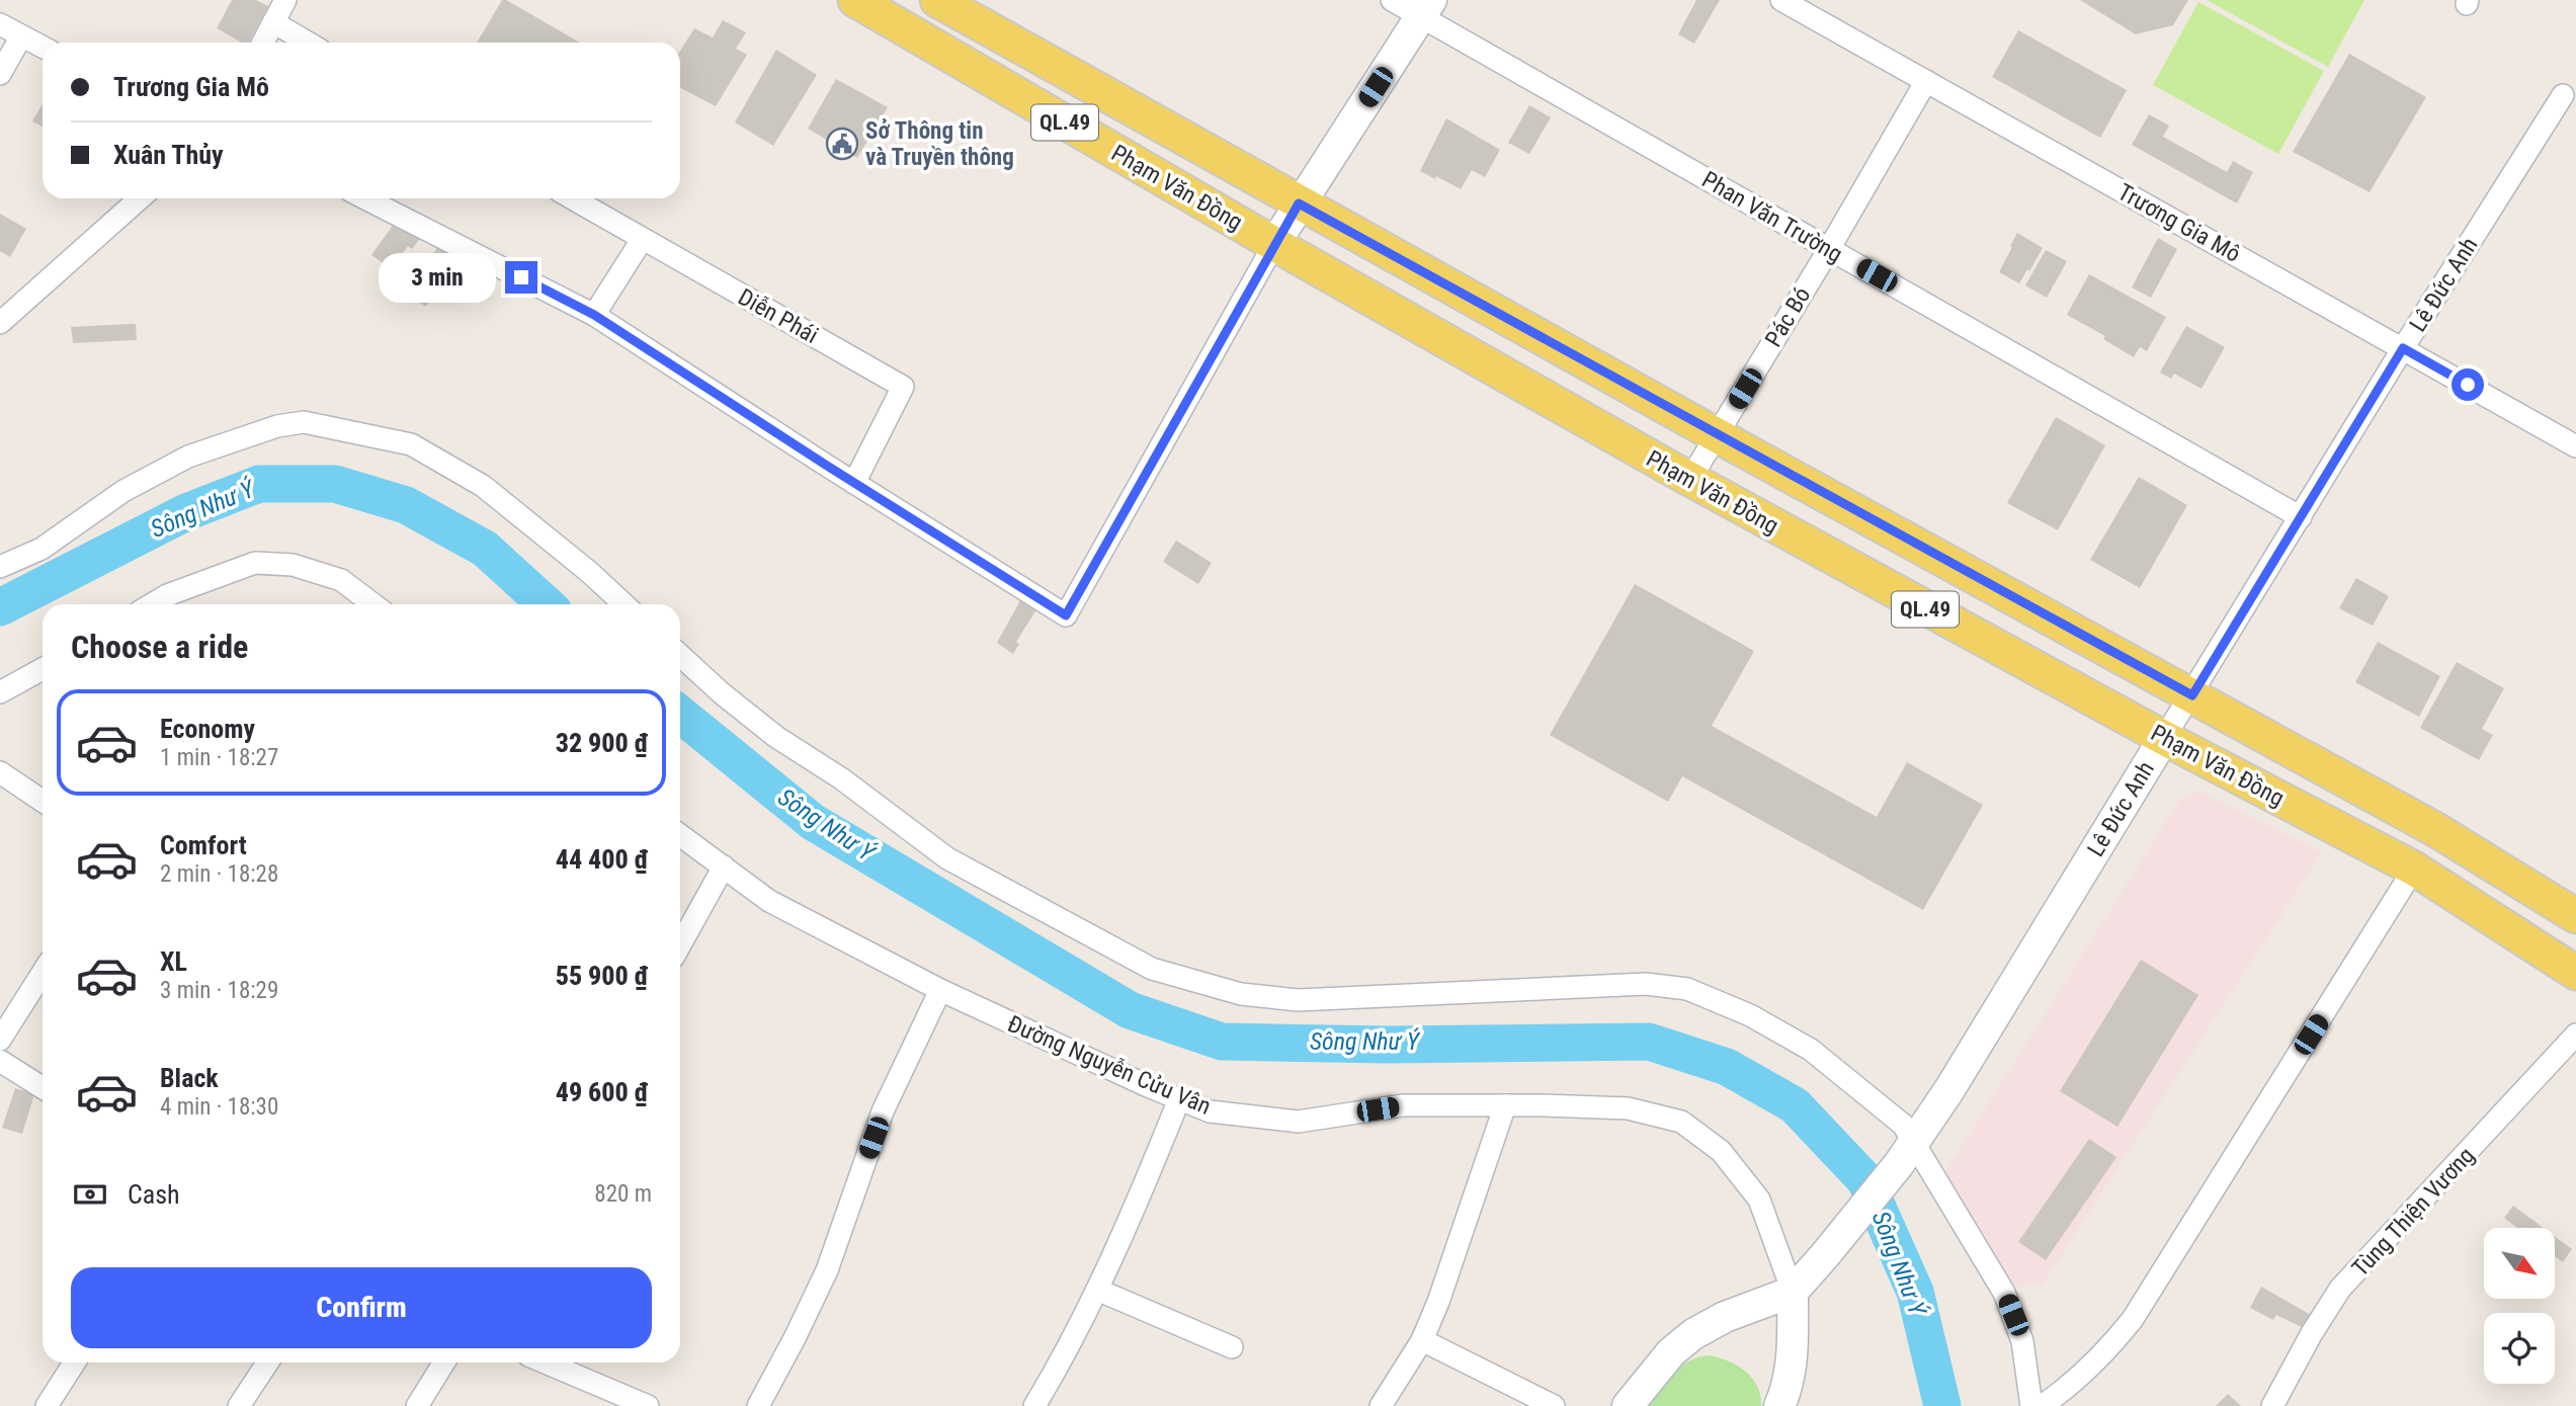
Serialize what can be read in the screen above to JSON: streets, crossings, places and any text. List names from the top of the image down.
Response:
{
  "streets": {
    "main road": ["QL.49", "Phạm Văn Đồng"],
    "street": [
      "Phan Văn Trường",
      "Trương Gia Mô",
      "Lê Đức Anh",
      "Diễn Phái",
      "Pác Bó",
      "Đường Nguyễn Cửu Vân",
      "Tùng Thiện Vương"
    ]
  },
  "crossings": [
    ["Phạm Văn Đồng", "Lê Đức Anh"],
    ["Phạm Văn Đồng", "Pác Bó"],
    ["Phan Văn Trường", "Lê Đức Anh"],
    ["Phan Văn Trường", "Pác Bó"],
    ["Trương Gia Mô", "Lê Đức Anh"],
    ["Trương Gia Mô", "Pác Bó"],
    ["Lê Đức Anh", "Đường Nguyễn Cửu Vân"]
  ],
  "water": ["Sông Như Ý"],
  "places": {
    "public building": ["Sở Thông tin và Truyền thông"]
  },
  "north": "bottom right",
  "page": {
    "banner": ["Trương Gia Mô", "Xuân Thủy"],
    "bubble": "3 min",
    "heading": "Choose a ride",
    "list": [
      {
        "name": "Economy",
        "note": "1 min · 18:27",
        "value": "32 900 ₫"
      },
      {
        "name": "Comfort",
        "note": "2 min · 18:28",
        "value": "44 400 ₫"
      },
      {
        "name": "XL",
        "note": "3 min · 18:29",
        "value": "55 900 ₫"
      },
      {
        "name": "Black",
        "note": "4 min · 18:30",
        "value": "49 600 ₫"
      }
    ],
    "pay": ["Cash", "820 m"],
    "buttons": "Confirm"
  }
}
